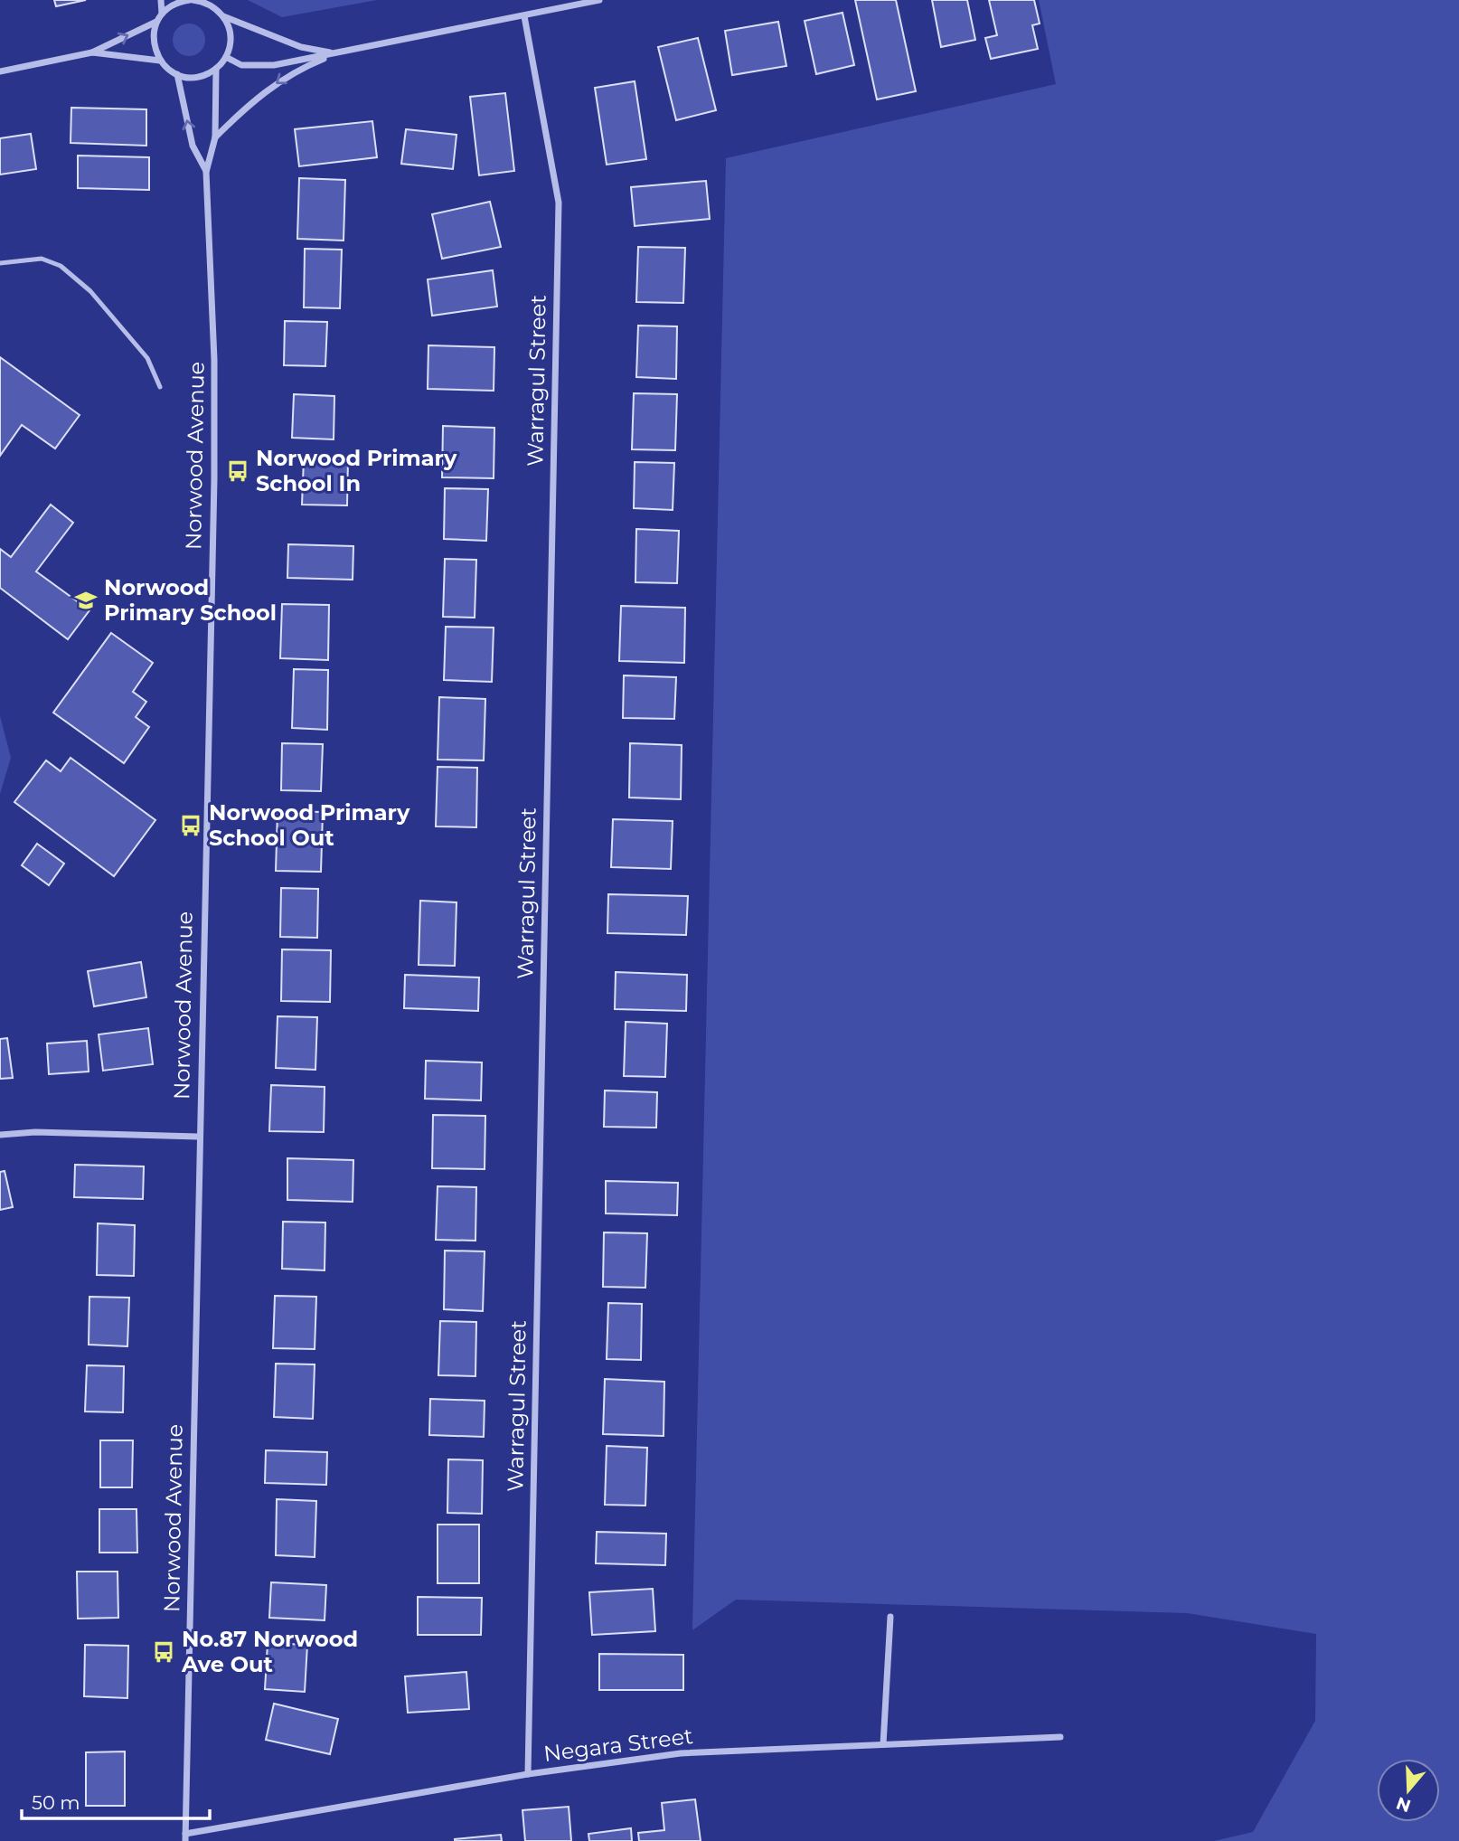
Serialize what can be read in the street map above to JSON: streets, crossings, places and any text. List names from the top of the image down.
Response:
{
  "streets": {
    "street": ["Warragul Street", "Norwood Avenue", "Negara Street"]
  },
  "crossings": [
    ["Warragul Street", "Negara Street"],
    ["Norwood Avenue", "Negara Street"]
  ],
  "places": {
    "bus stop": ["Norwood Primary School In", "Norwood Primary School Out", "No.87 Norwood Ave Out"],
    "school or university": ["Norwood Primary School"]
  },
  "scale_bar": "50 m",
  "north": "bottom"
}
